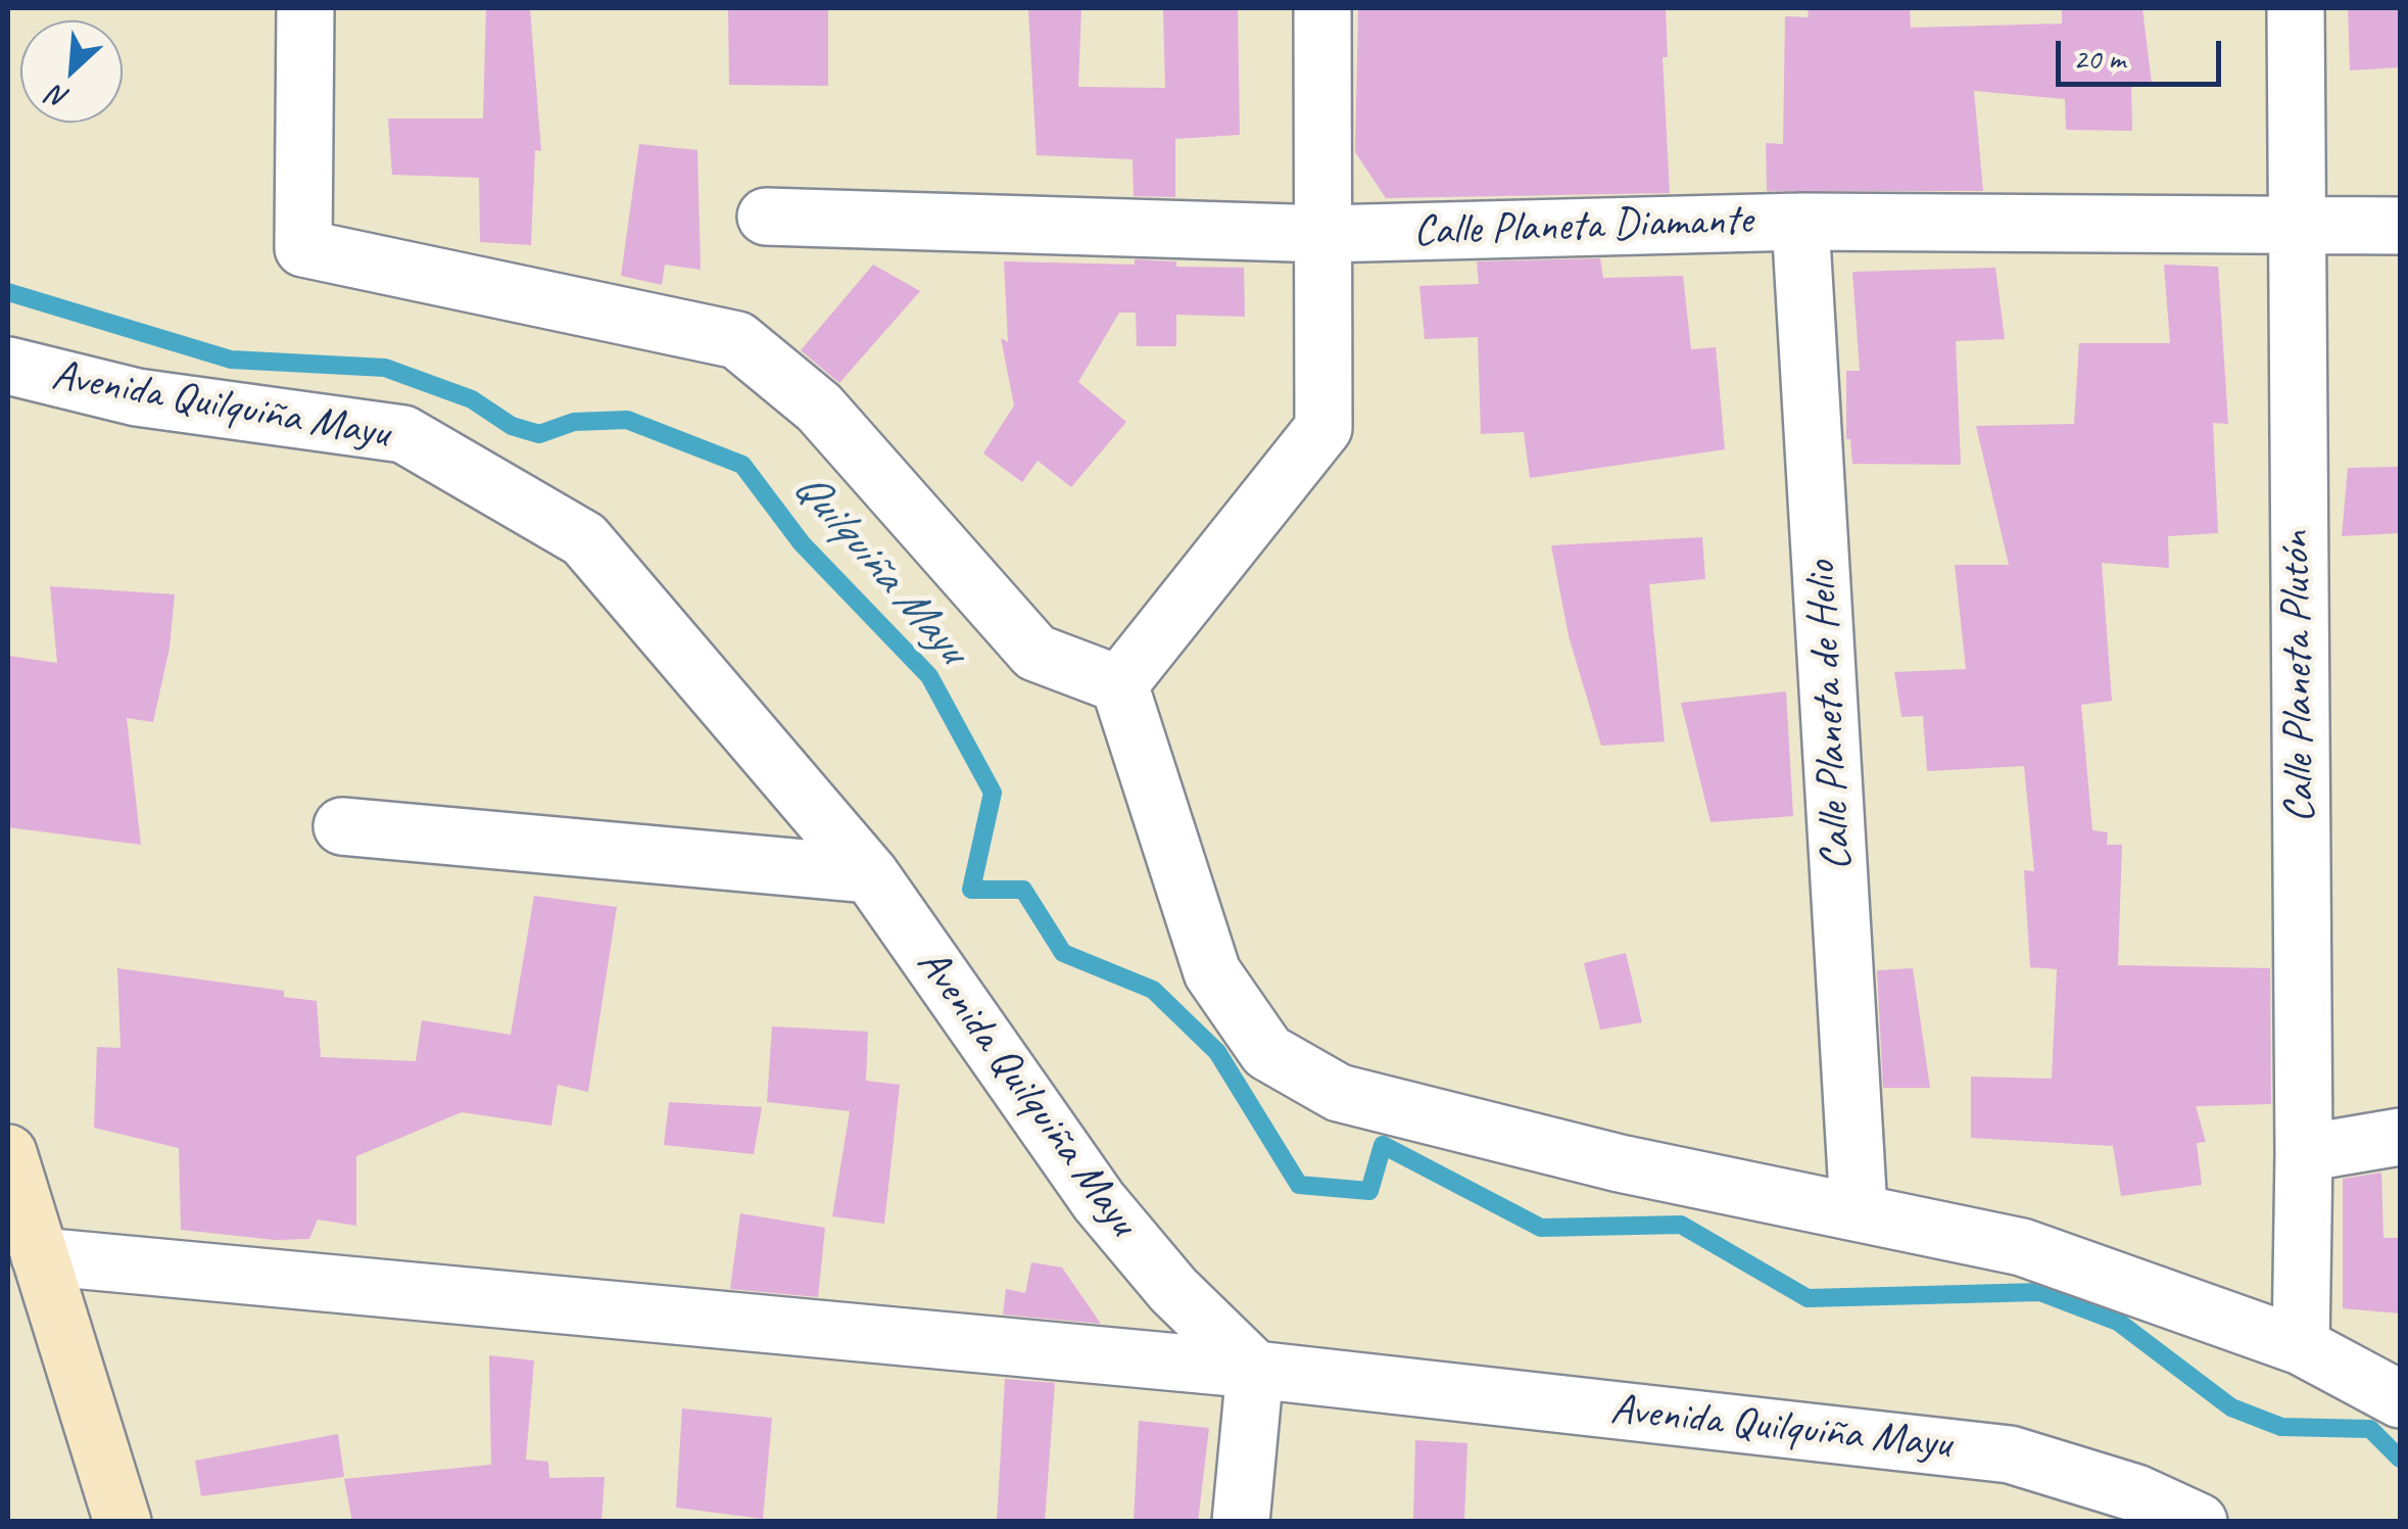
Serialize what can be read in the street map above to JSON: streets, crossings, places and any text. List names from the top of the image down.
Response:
{
  "streets": {
    "street": [
      "Calle Planeta Diamante",
      "Avenida Quilquiña Mayu",
      "Calle Planeta Plutón",
      "Calle Planeta de Helio"
    ]
  },
  "crossings": [
    ["Calle Planeta Diamante", "Calle Planeta Plutón"],
    ["Calle Planeta Diamante", "Calle Planeta de Helio"]
  ],
  "water": ["Quilquiña Mayu"],
  "scale_bar": "20 m",
  "north": "bottom left"
}
